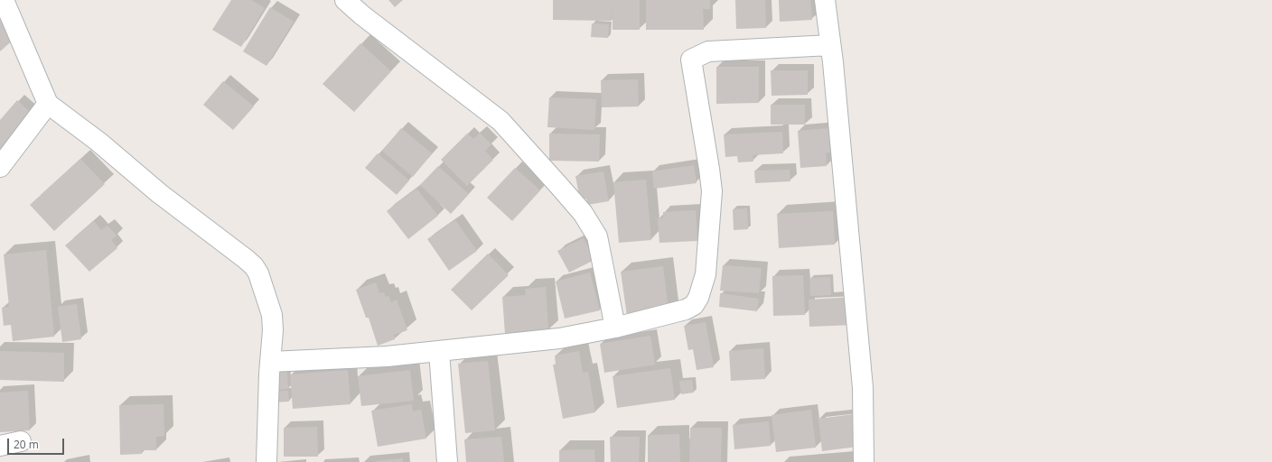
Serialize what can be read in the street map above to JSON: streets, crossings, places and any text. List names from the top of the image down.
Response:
{
  "scale_bar": "20 m"
}
